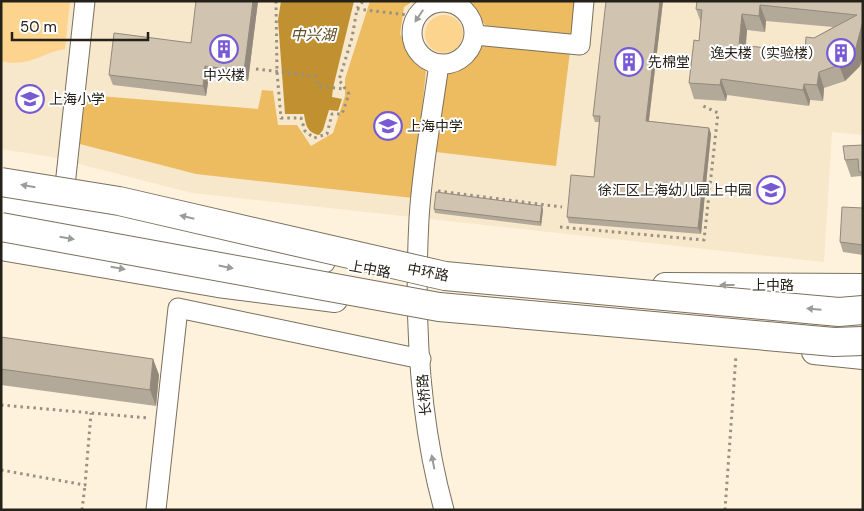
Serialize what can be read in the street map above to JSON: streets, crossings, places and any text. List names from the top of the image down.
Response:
{
  "streets": {
    "highway": ["中环路"],
    "main road": ["上中路"],
    "street": ["长桥路"]
  },
  "crossings": [
    ["上中路", "长桥路"]
  ],
  "water": ["中兴湖"],
  "places": {
    "building": ["中兴楼", "逸夫楼（实验楼）", "先棉堂"],
    "school or university": ["上海小学", "上海中学", "徐汇区上海幼儿园上中园"]
  },
  "scale_bar": "50 m"
}
